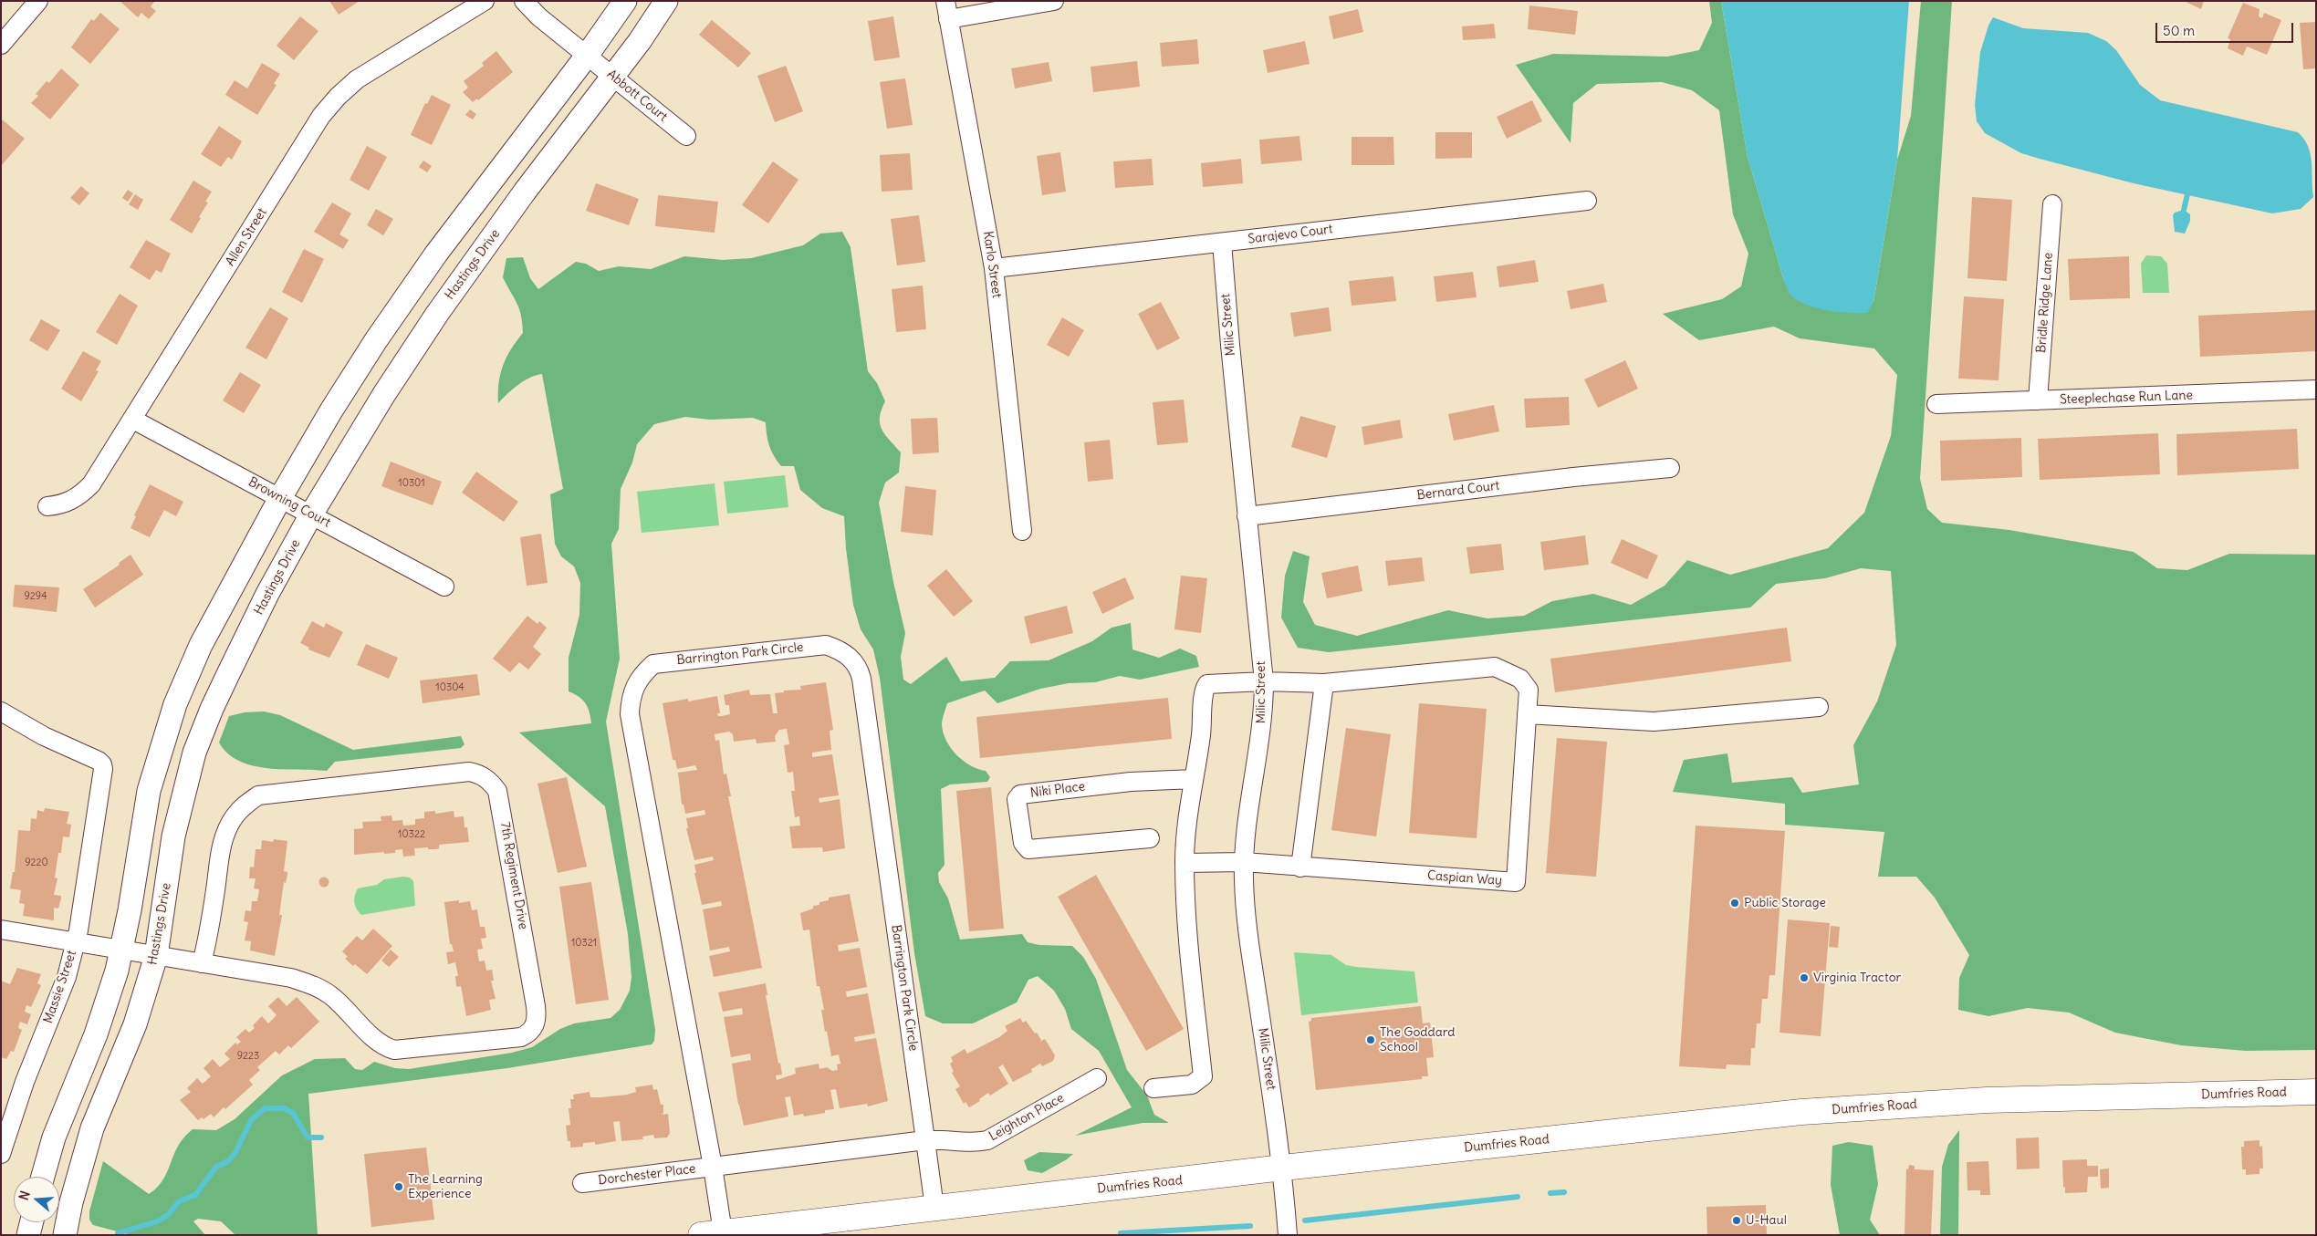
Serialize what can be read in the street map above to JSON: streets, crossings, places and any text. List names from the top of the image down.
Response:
{
  "streets": {
    "main road": ["Dumfries Road"],
    "street": [
      "Abbott Court",
      "Sarajevo Court",
      "Allen Street",
      "Hastings Drive",
      "Karlo Street",
      "Bridle Ridge Lane",
      "Milic Street",
      "Steeplechase Run Lane",
      "Bernard Court",
      "Browning Court",
      "Barrington Park Circle",
      "Niki Place",
      "7th Regiment Drive",
      "Caspian Way",
      "Massie Street",
      "Leighton Place",
      "Dorchester Place"
    ]
  },
  "crossings": [
    ["Abbott Court", "Hastings Drive"],
    ["Sarajevo Court", "Karlo Street"],
    ["Sarajevo Court", "Milic Street"],
    ["Allen Street", "Browning Court"],
    ["Hastings Drive", "Browning Court"],
    ["Hastings Drive", "7th Regiment Drive"],
    ["Bridle Ridge Lane", "Steeplechase Run Lane"],
    ["Milic Street", "Bernard Court"],
    ["Milic Street", "Caspian Way"],
    ["Milic Street", "Dumfries Road"],
    ["Barrington Park Circle", "Dumfries Road"],
    ["Barrington Park Circle", "Leighton Place"],
    ["Barrington Park Circle", "Dorchester Place"],
    ["7th Regiment Drive", "Massie Street"]
  ],
  "places": [
    "Public Storage",
    "Virginia Tractor",
    "The Goddard School",
    "The Learning Experience",
    "U-Haul"
  ],
  "house_numbers": [
    "10301",
    "9294",
    "10304",
    "10322",
    "9220",
    "10321",
    "9223"
  ],
  "scale_bar": "50 m",
  "north": "left"
}
